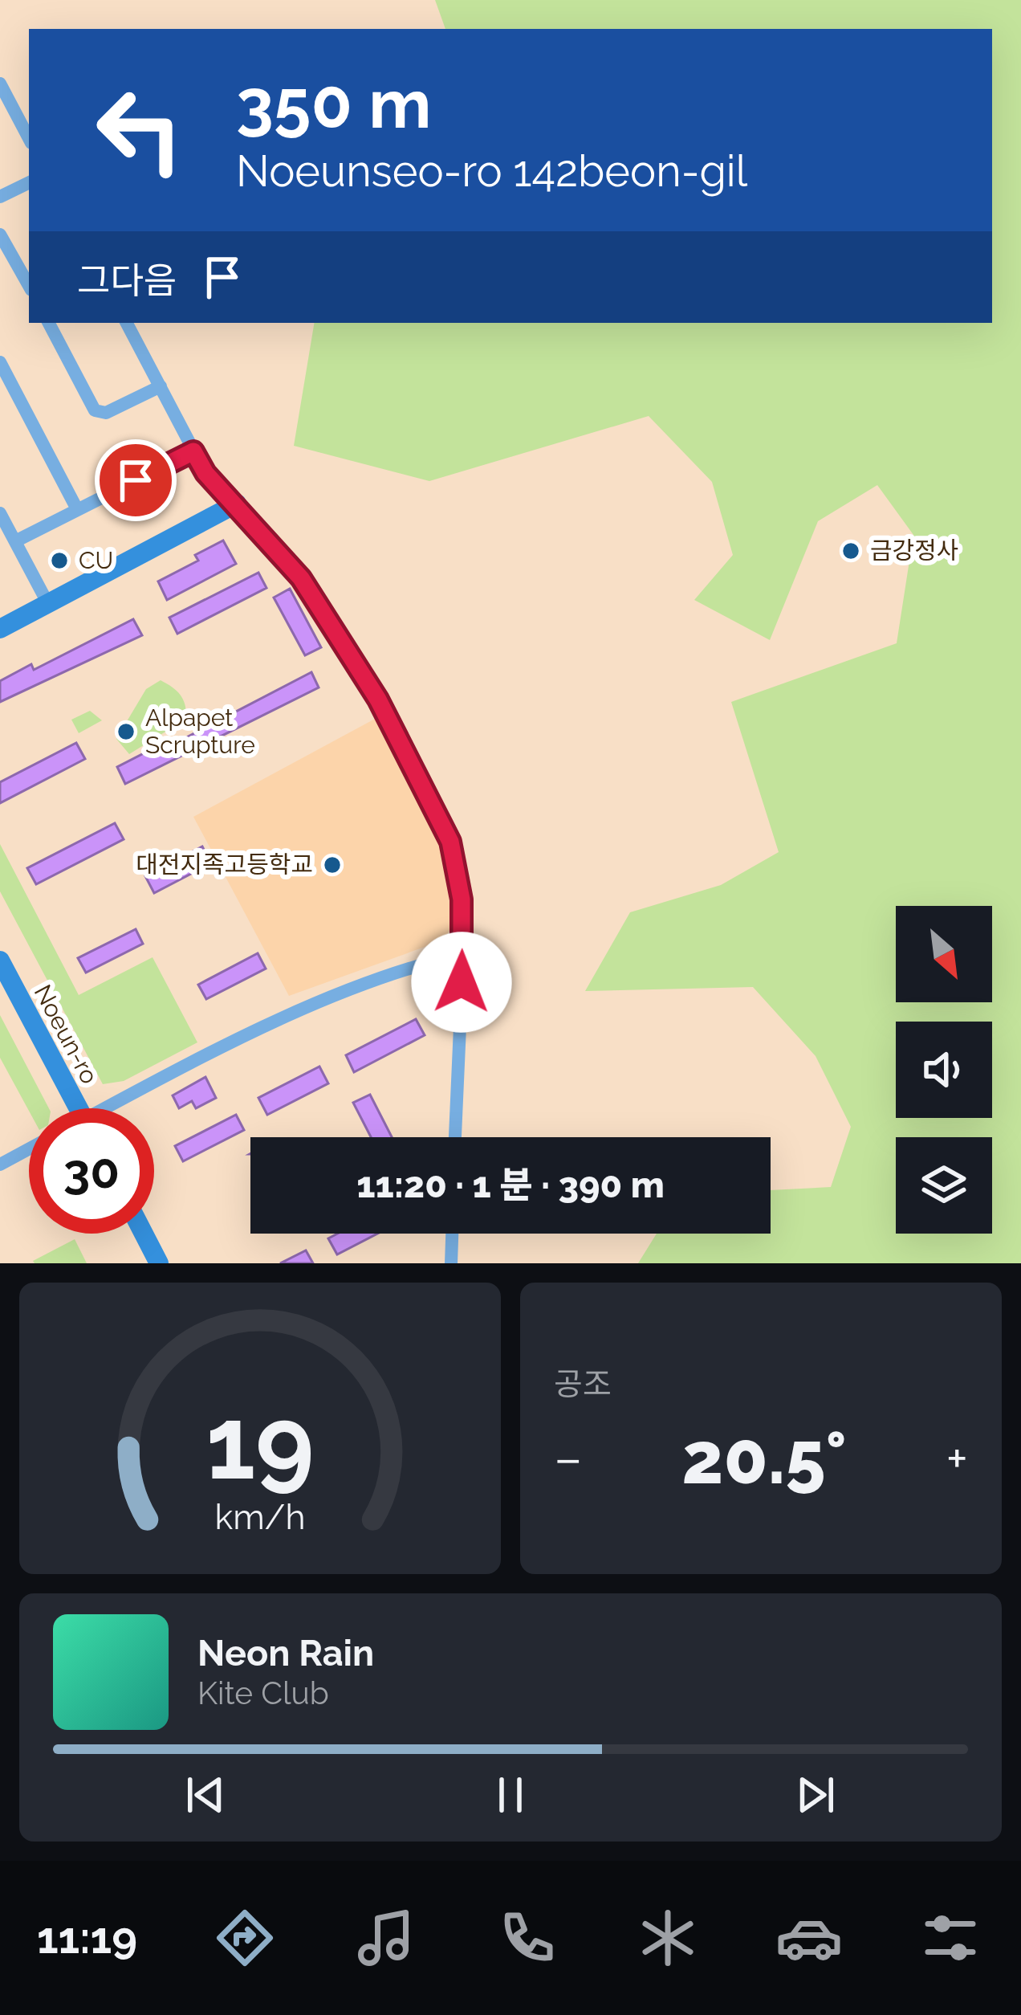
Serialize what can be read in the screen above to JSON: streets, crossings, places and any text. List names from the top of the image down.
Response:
{
  "streets": {
    "street": ["Noeun-ro"]
  },
  "places": [
    "금강정사",
    "CU",
    "Alpapet Scrupture",
    "대전지족고등학교"
  ],
  "north": "bottom right",
  "page": {
    "turn": ["350 m", "Noeunseo-ro 142beon-gil"],
    "then": "그다음",
    "limit": "30",
    "trip": "11:20 · 1 분 · 390 m",
    "tile": "공조",
    "heat": ["−", "20.5°", "+"],
    "song": ["Neon Rain", "Kite Club"],
    "tabs": "11:19",
    "gauge": ["19", "km/h"]
  }
}
